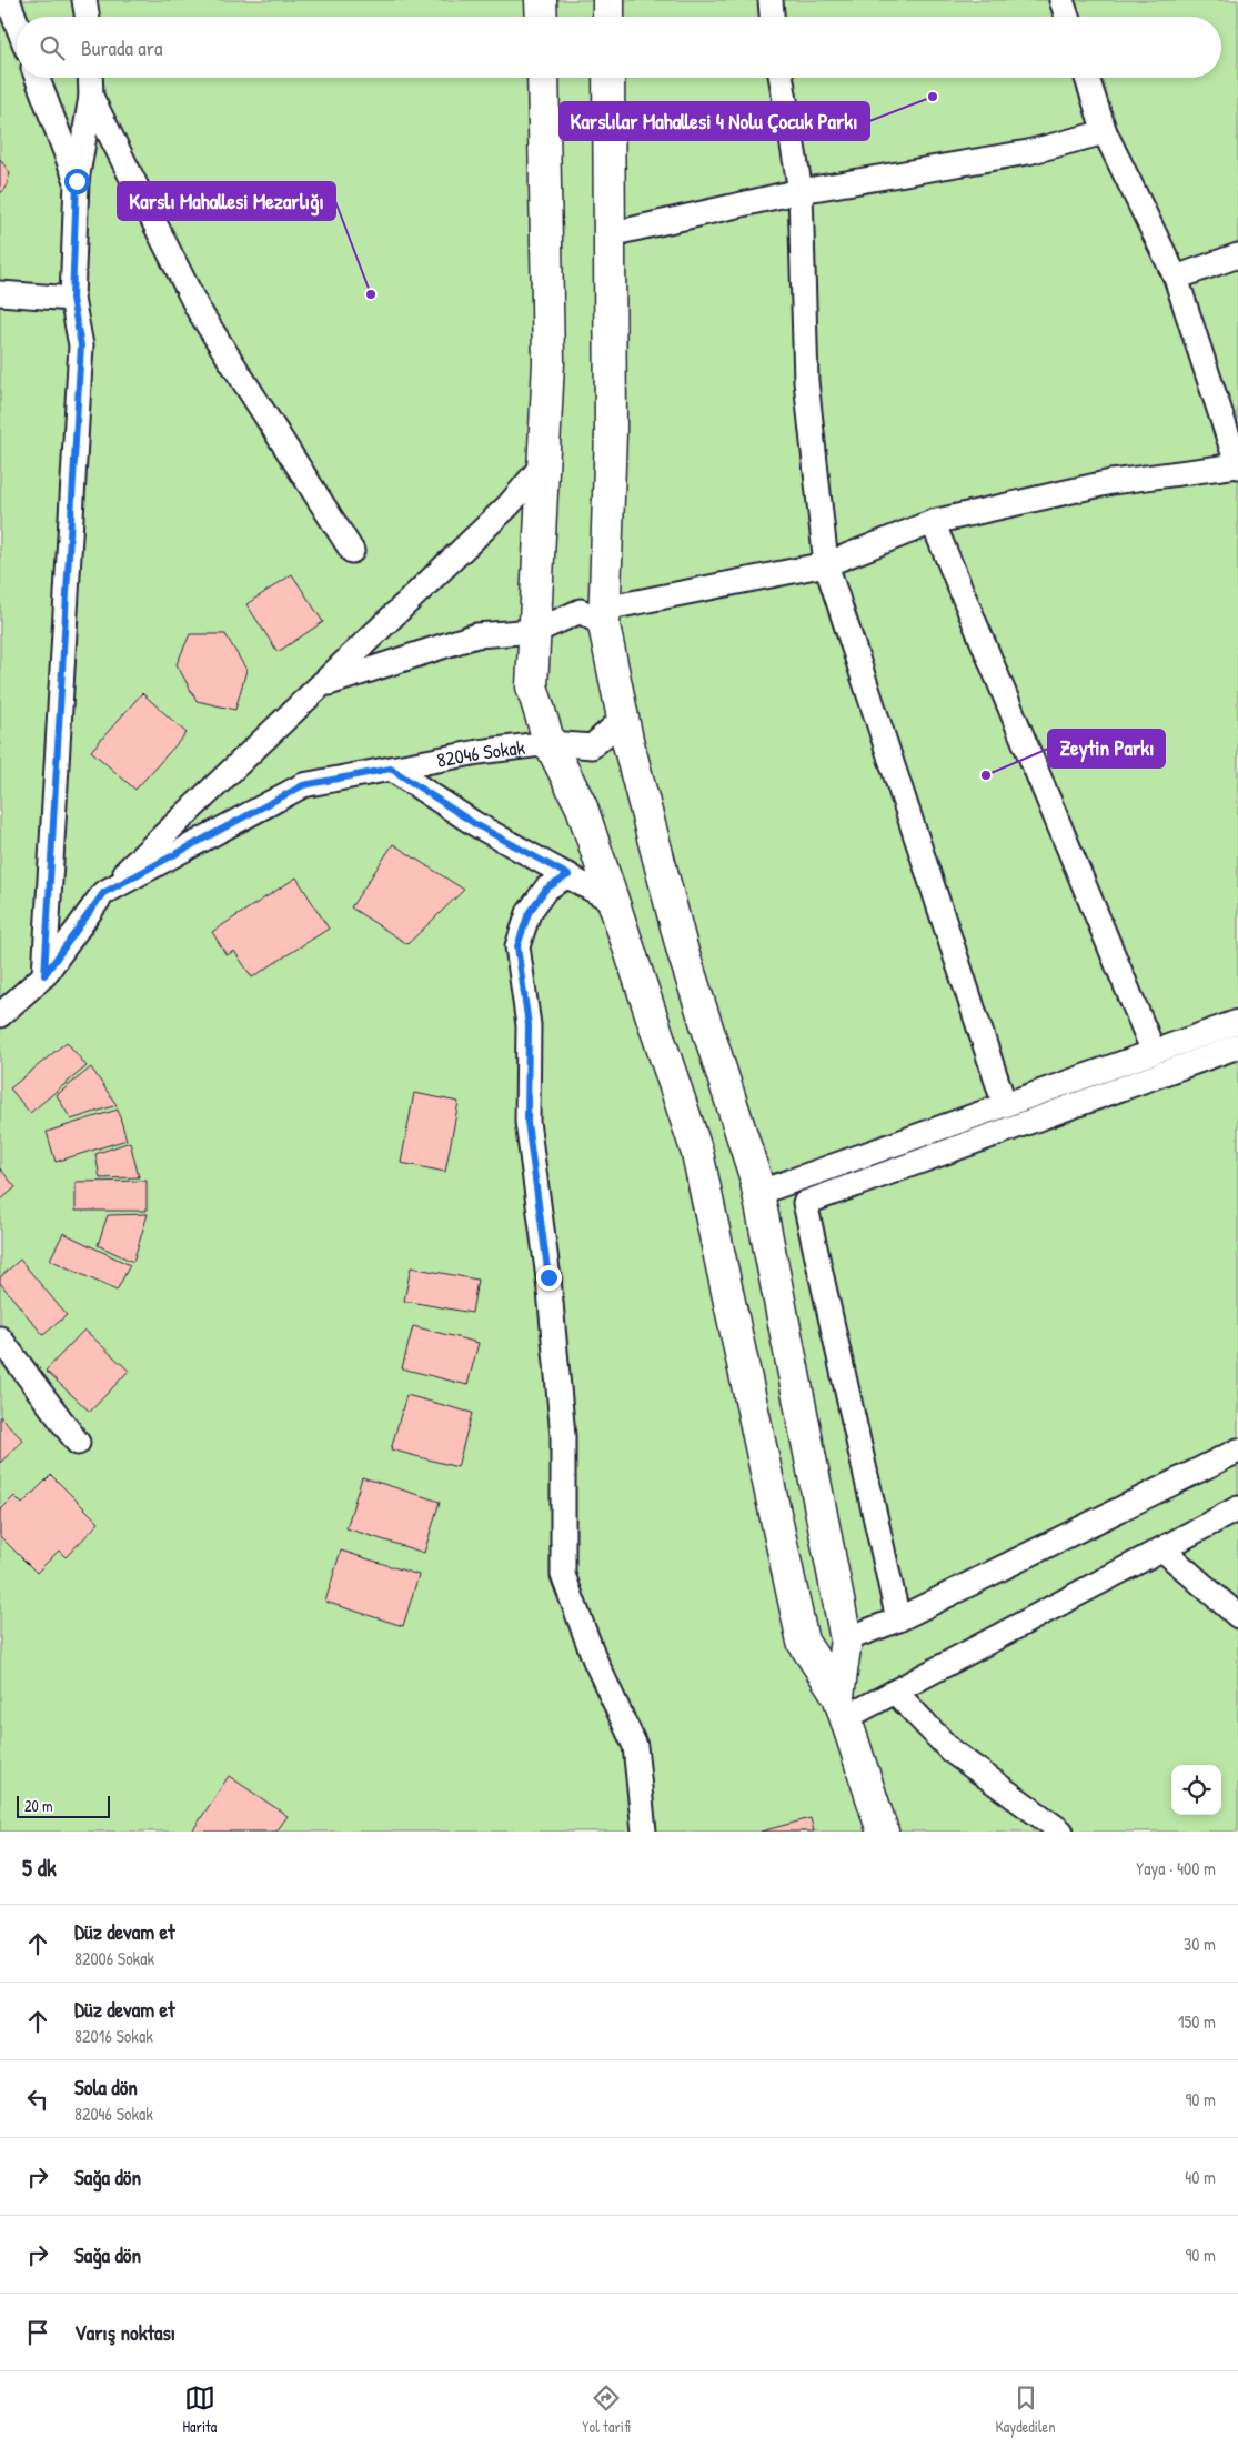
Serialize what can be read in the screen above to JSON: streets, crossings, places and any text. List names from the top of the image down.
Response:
{
  "streets": {
    "street": ["82046 Sokak"]
  },
  "places": ["Karslılar Mahallesi 4 Nolu Çocuk Parkı", "Karslı Mahallesi Mezarlığı", "Zeytin Parkı"],
  "scale_bar": "20 m",
  "page": {
    "search": "Burada ara",
    "scale": "20 m",
    "heading": ["5 dk", "Yaya · 400 m"],
    "list": [
      ["Düz devam et", "82006 Sokak", "30 m"],
      ["Düz devam et", "82016 Sokak", "150 m"],
      ["Sola dön", "82046 Sokak", "90 m"],
      ["Sağa dön", "40 m"],
      ["Sağa dön", "90 m"],
      "Varış noktası"
    ],
    "nav": ["Harita", "Yol tarifi", "Kaydedilen"]
  }
}
